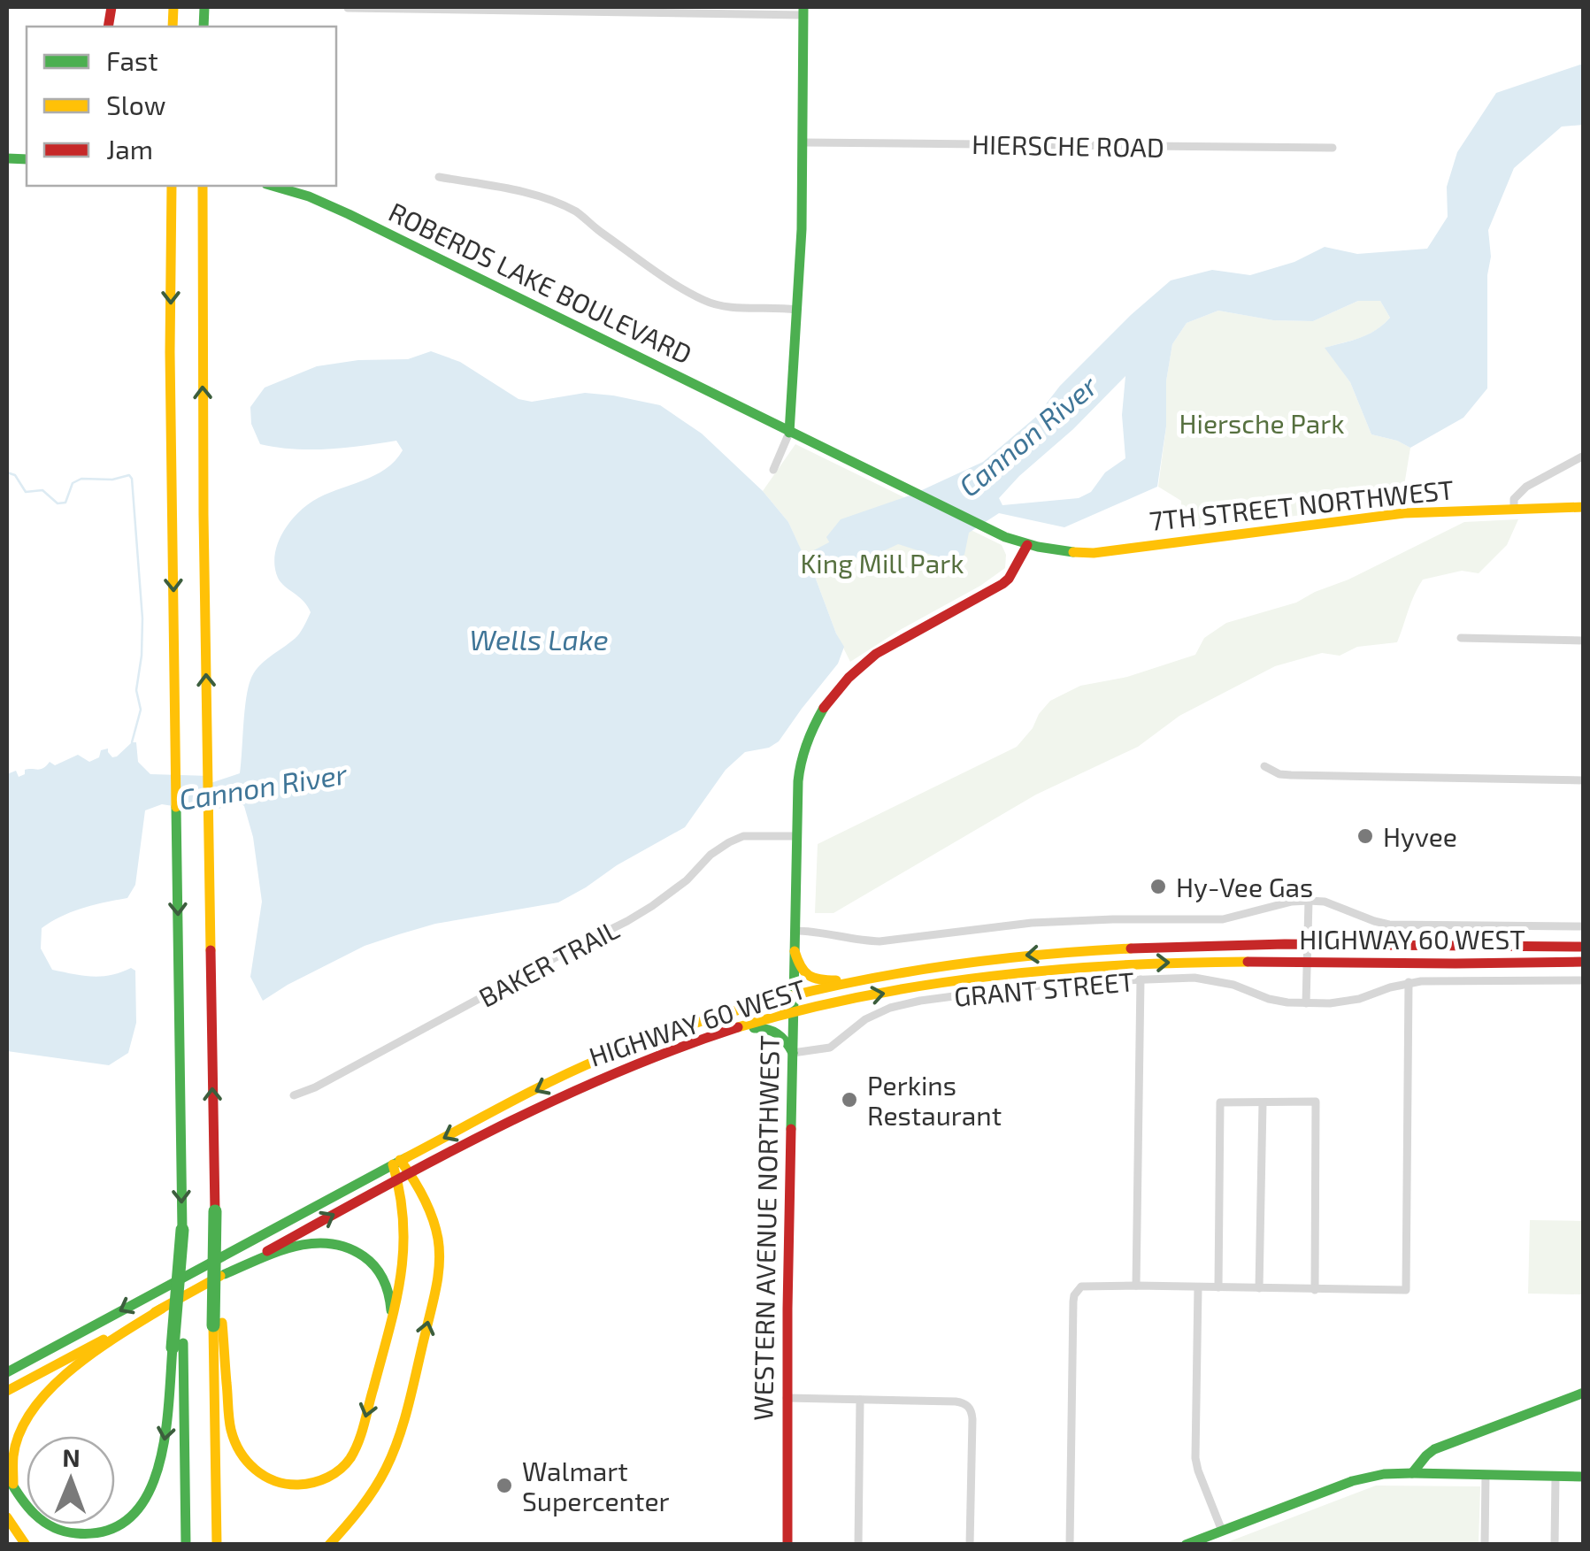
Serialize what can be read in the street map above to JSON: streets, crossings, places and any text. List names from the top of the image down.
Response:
{
  "streets": {
    "main road": [
      "ROBERDS LAKE BOULEVARD",
      "7TH STREET NORTHWEST",
      "HIGHWAY 60 WEST",
      "WESTERN AVENUE NORTHWEST"
    ],
    "street": ["HIERSCHE ROAD", "BAKER TRAIL", "GRANT STREET"]
  },
  "crossings": [
    ["ROBERDS LAKE BOULEVARD", "7TH STREET NORTHWEST"],
    ["7TH STREET NORTHWEST", "WESTERN AVENUE NORTHWEST"],
    ["HIGHWAY 60 WEST", "WESTERN AVENUE NORTHWEST"],
    ["BAKER TRAIL", "WESTERN AVENUE NORTHWEST"],
    ["GRANT STREET", "WESTERN AVENUE NORTHWEST"]
  ],
  "water": ["Cannon River", "Wells Lake"],
  "parks": ["Hiersche Park", "King Mill Park"],
  "places": [
    "Hyvee",
    "Hy-Vee Gas",
    "Perkins Restaurant",
    "Walmart Supercenter"
  ],
  "legend": ["Fast", "Slow", "Jam"],
  "north": "top"
}
